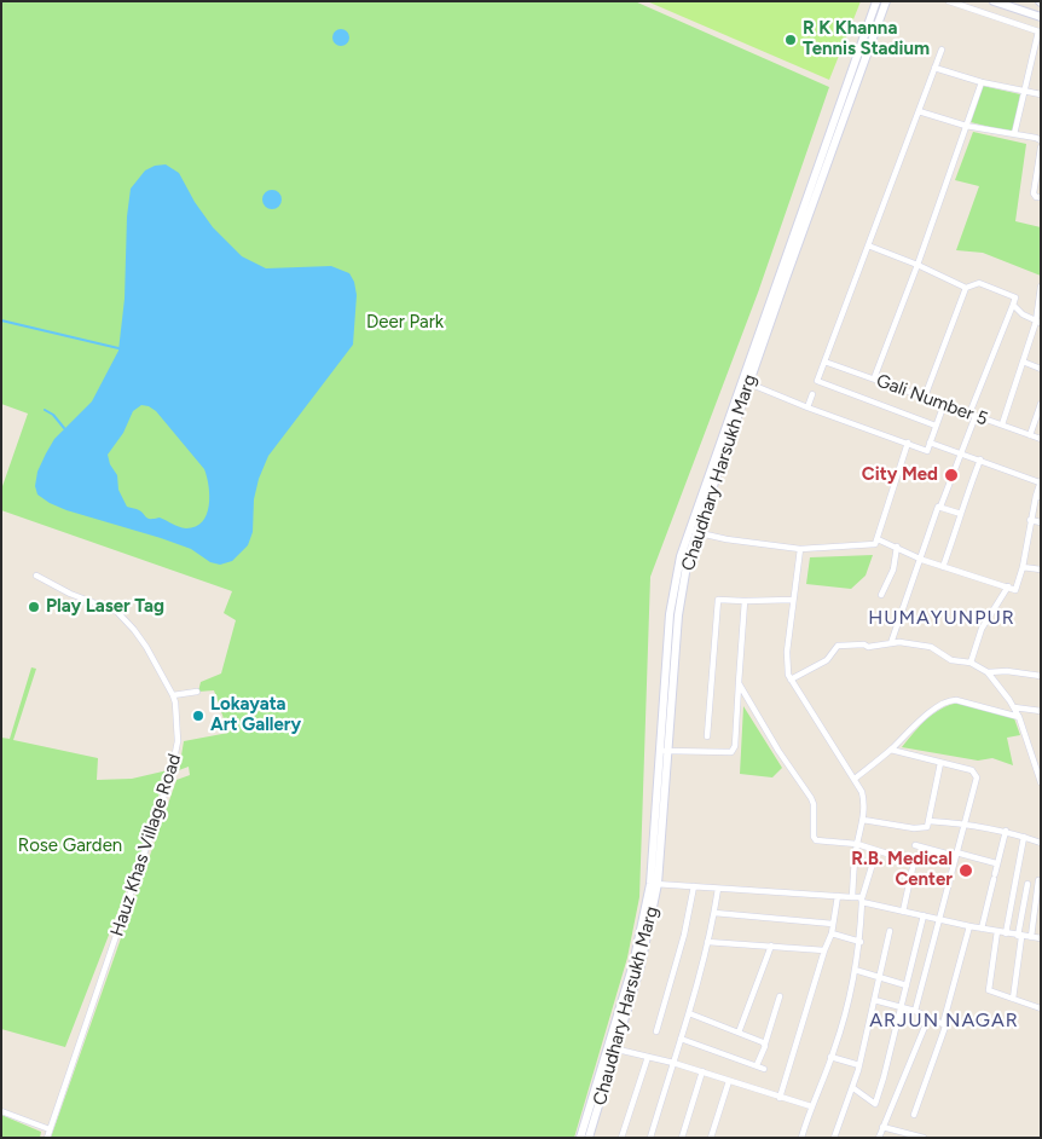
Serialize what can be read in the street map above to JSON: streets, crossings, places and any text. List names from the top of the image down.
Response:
{
  "streets": {
    "street": ["Gali Number 5", "Chaudhary Harsukh Marg", "Hauz Khas Village Road"]
  },
  "districts": ["HUMAYUNPUR", "ARJUN NAGAR"],
  "parks": ["Deer Park", "Rose Garden"],
  "places": [
    "R K Khanna Tennis Stadium",
    "City Med",
    "Play Laser Tag",
    "Lokayata Art Gallery",
    "R.B. Medical Center"
  ]
}
